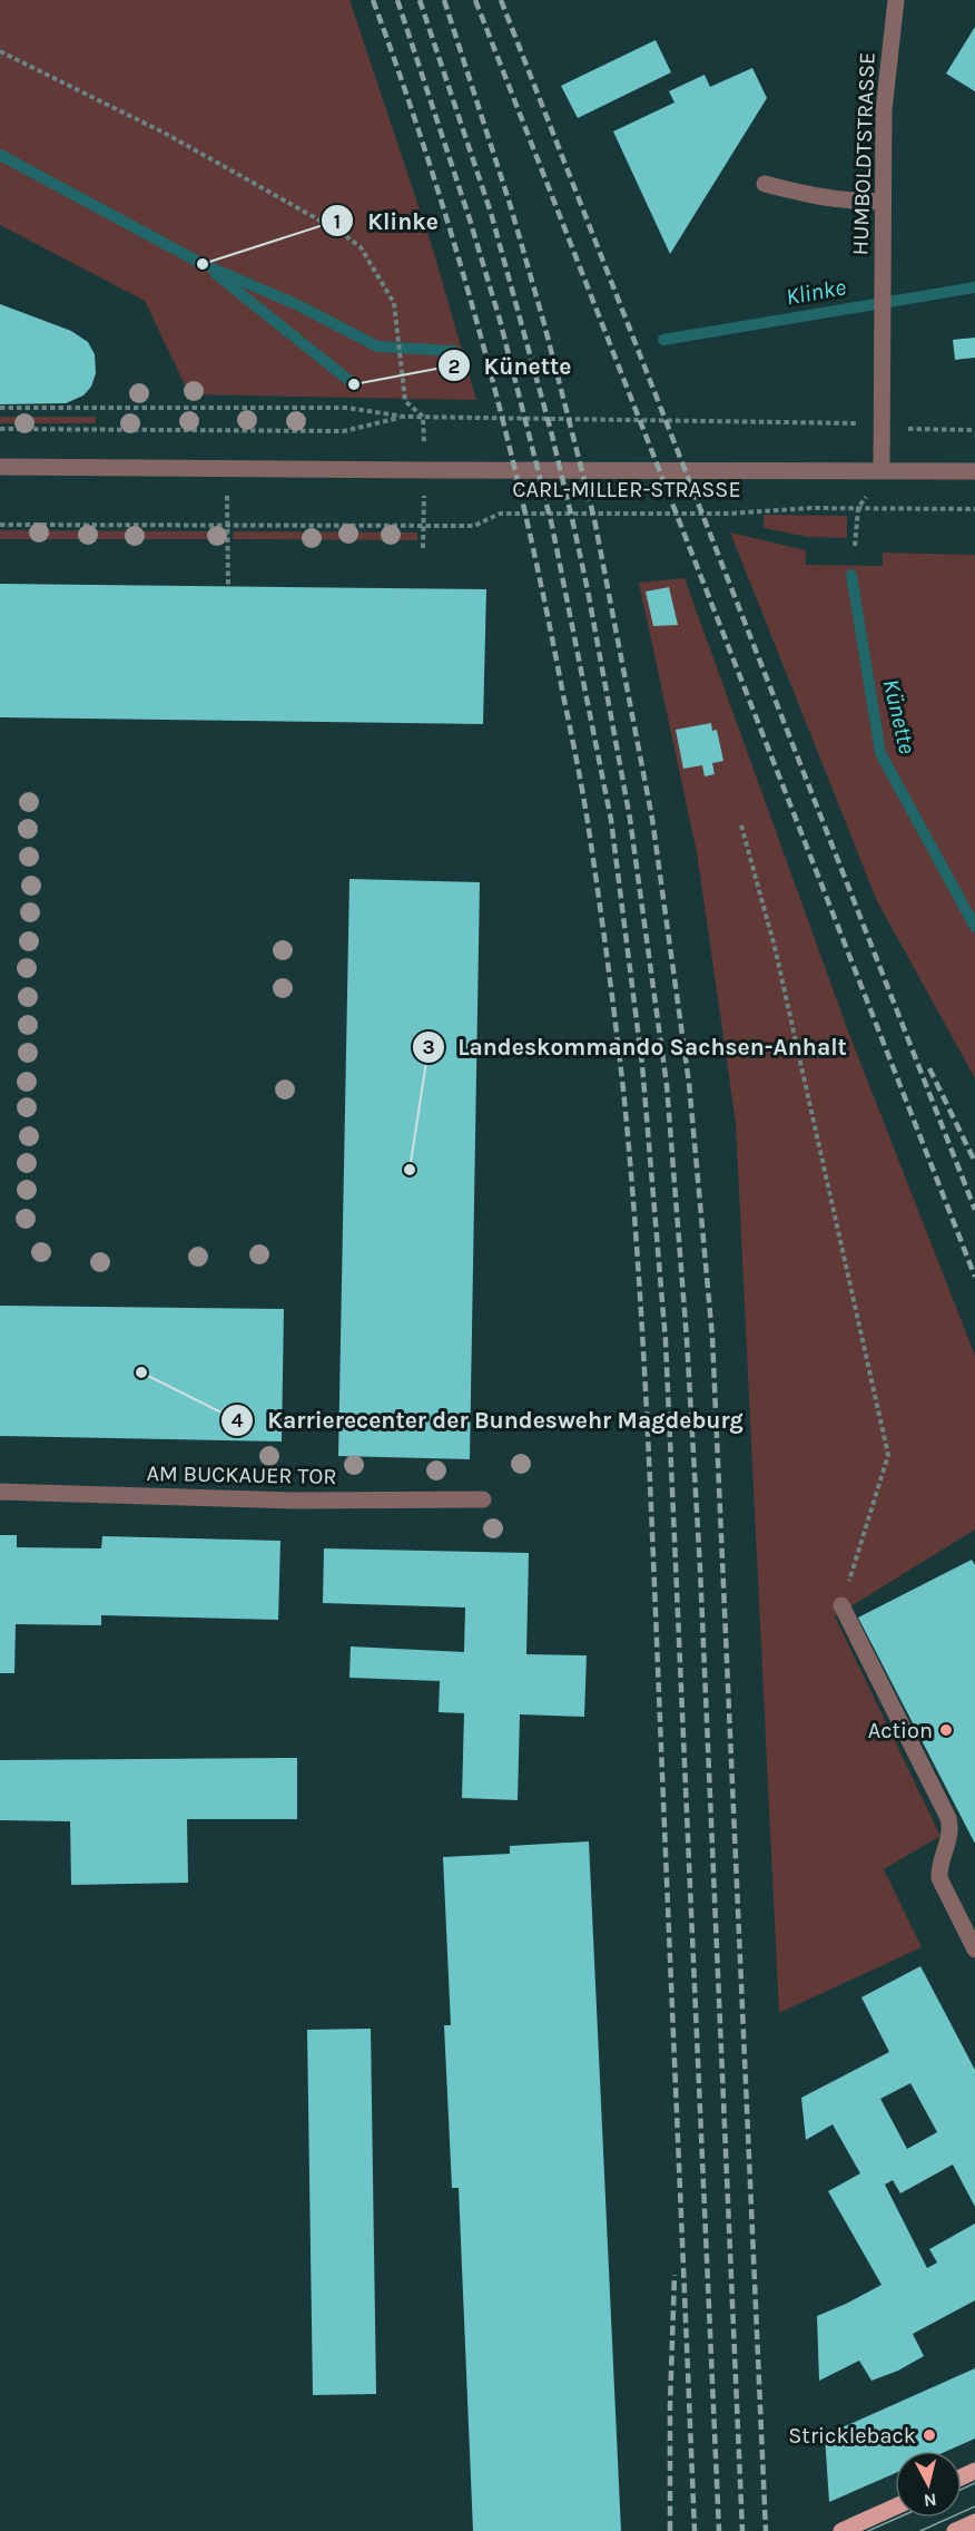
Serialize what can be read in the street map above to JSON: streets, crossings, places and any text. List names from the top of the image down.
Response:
{
  "streets": {
    "street": ["HUMBOLDTSTRASSE", "CARL-MILLER-STRASSE", "AM BUCKAUER TOR"]
  },
  "crossings": [
    ["HUMBOLDTSTRASSE", "CARL-MILLER-STRASSE"]
  ],
  "water": ["Klinke", "Künette"],
  "places": [
    "Klinke",
    "Künette",
    "Landeskommando Sachsen-Anhalt",
    "Karrierecenter der Bundeswehr Magdeburg",
    "Action",
    "Strickleback"
  ],
  "north": "bottom"
}
